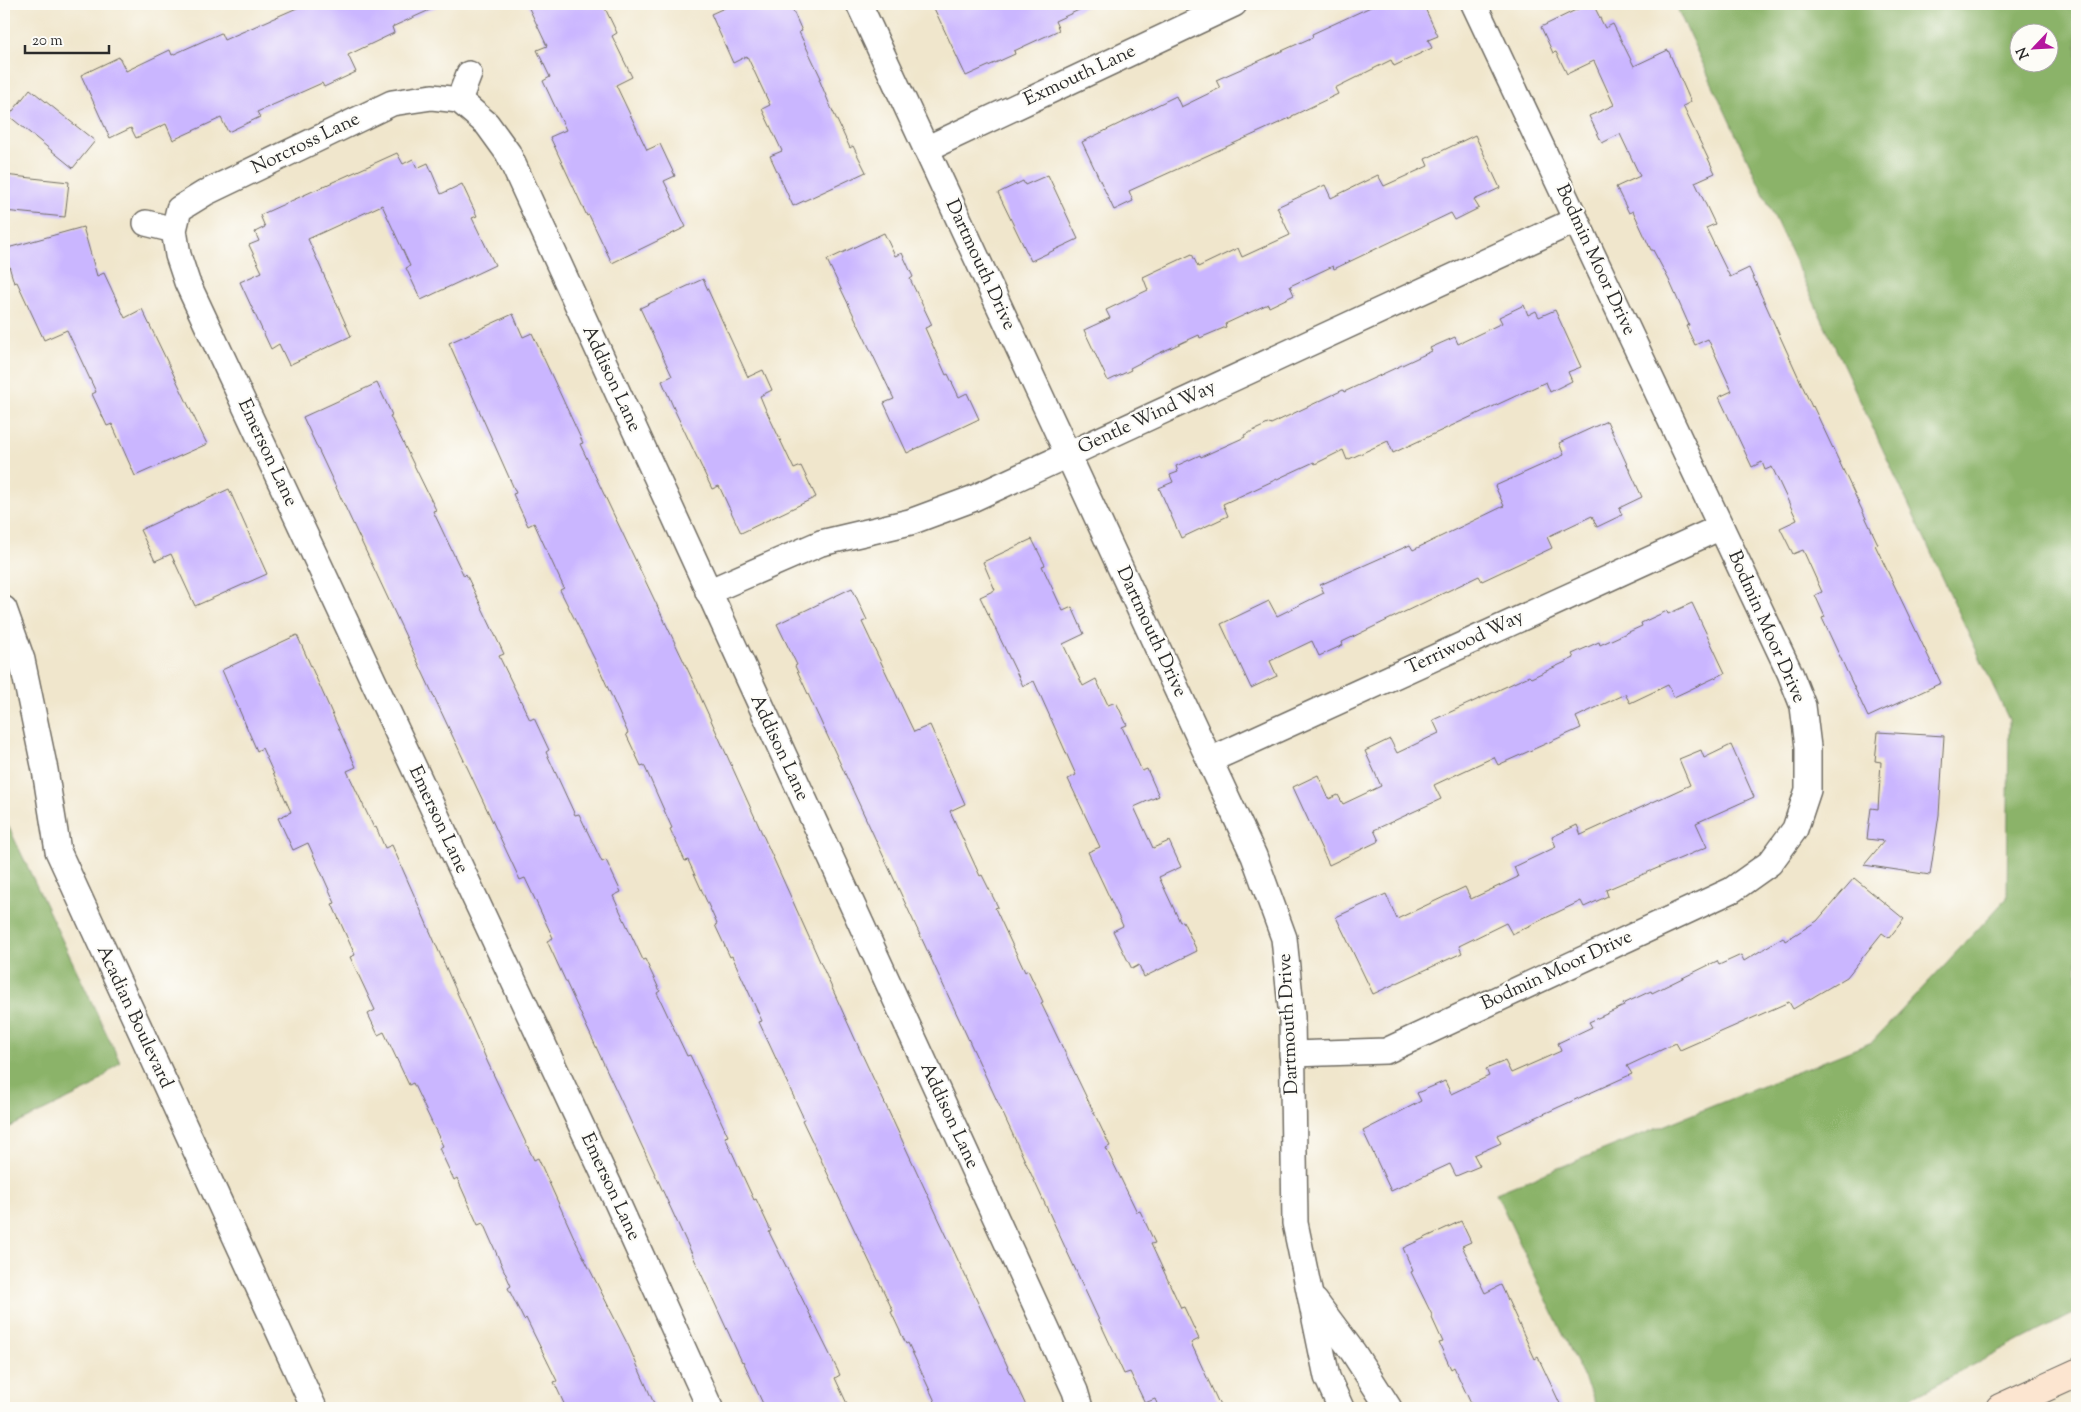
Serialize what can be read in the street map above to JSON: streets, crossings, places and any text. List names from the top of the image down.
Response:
{
  "streets": {
    "street": [
      "Exmouth Lane",
      "Norcross Lane",
      "Bodmin Moor Drive",
      "Dartmouth Drive",
      "Addison Lane",
      "Gentle Wind Way",
      "Emerson Lane",
      "Terriwood Way",
      "Acadian Boulevard"
    ]
  },
  "crossings": [
    ["Exmouth Lane", "Dartmouth Drive"],
    ["Norcross Lane", "Addison Lane"],
    ["Norcross Lane", "Emerson Lane"],
    ["Bodmin Moor Drive", "Dartmouth Drive"],
    ["Bodmin Moor Drive", "Gentle Wind Way"],
    ["Bodmin Moor Drive", "Terriwood Way"],
    ["Dartmouth Drive", "Gentle Wind Way"],
    ["Dartmouth Drive", "Terriwood Way"],
    ["Addison Lane", "Gentle Wind Way"]
  ],
  "scale_bar": "20 m",
  "north": "bottom left"
}
